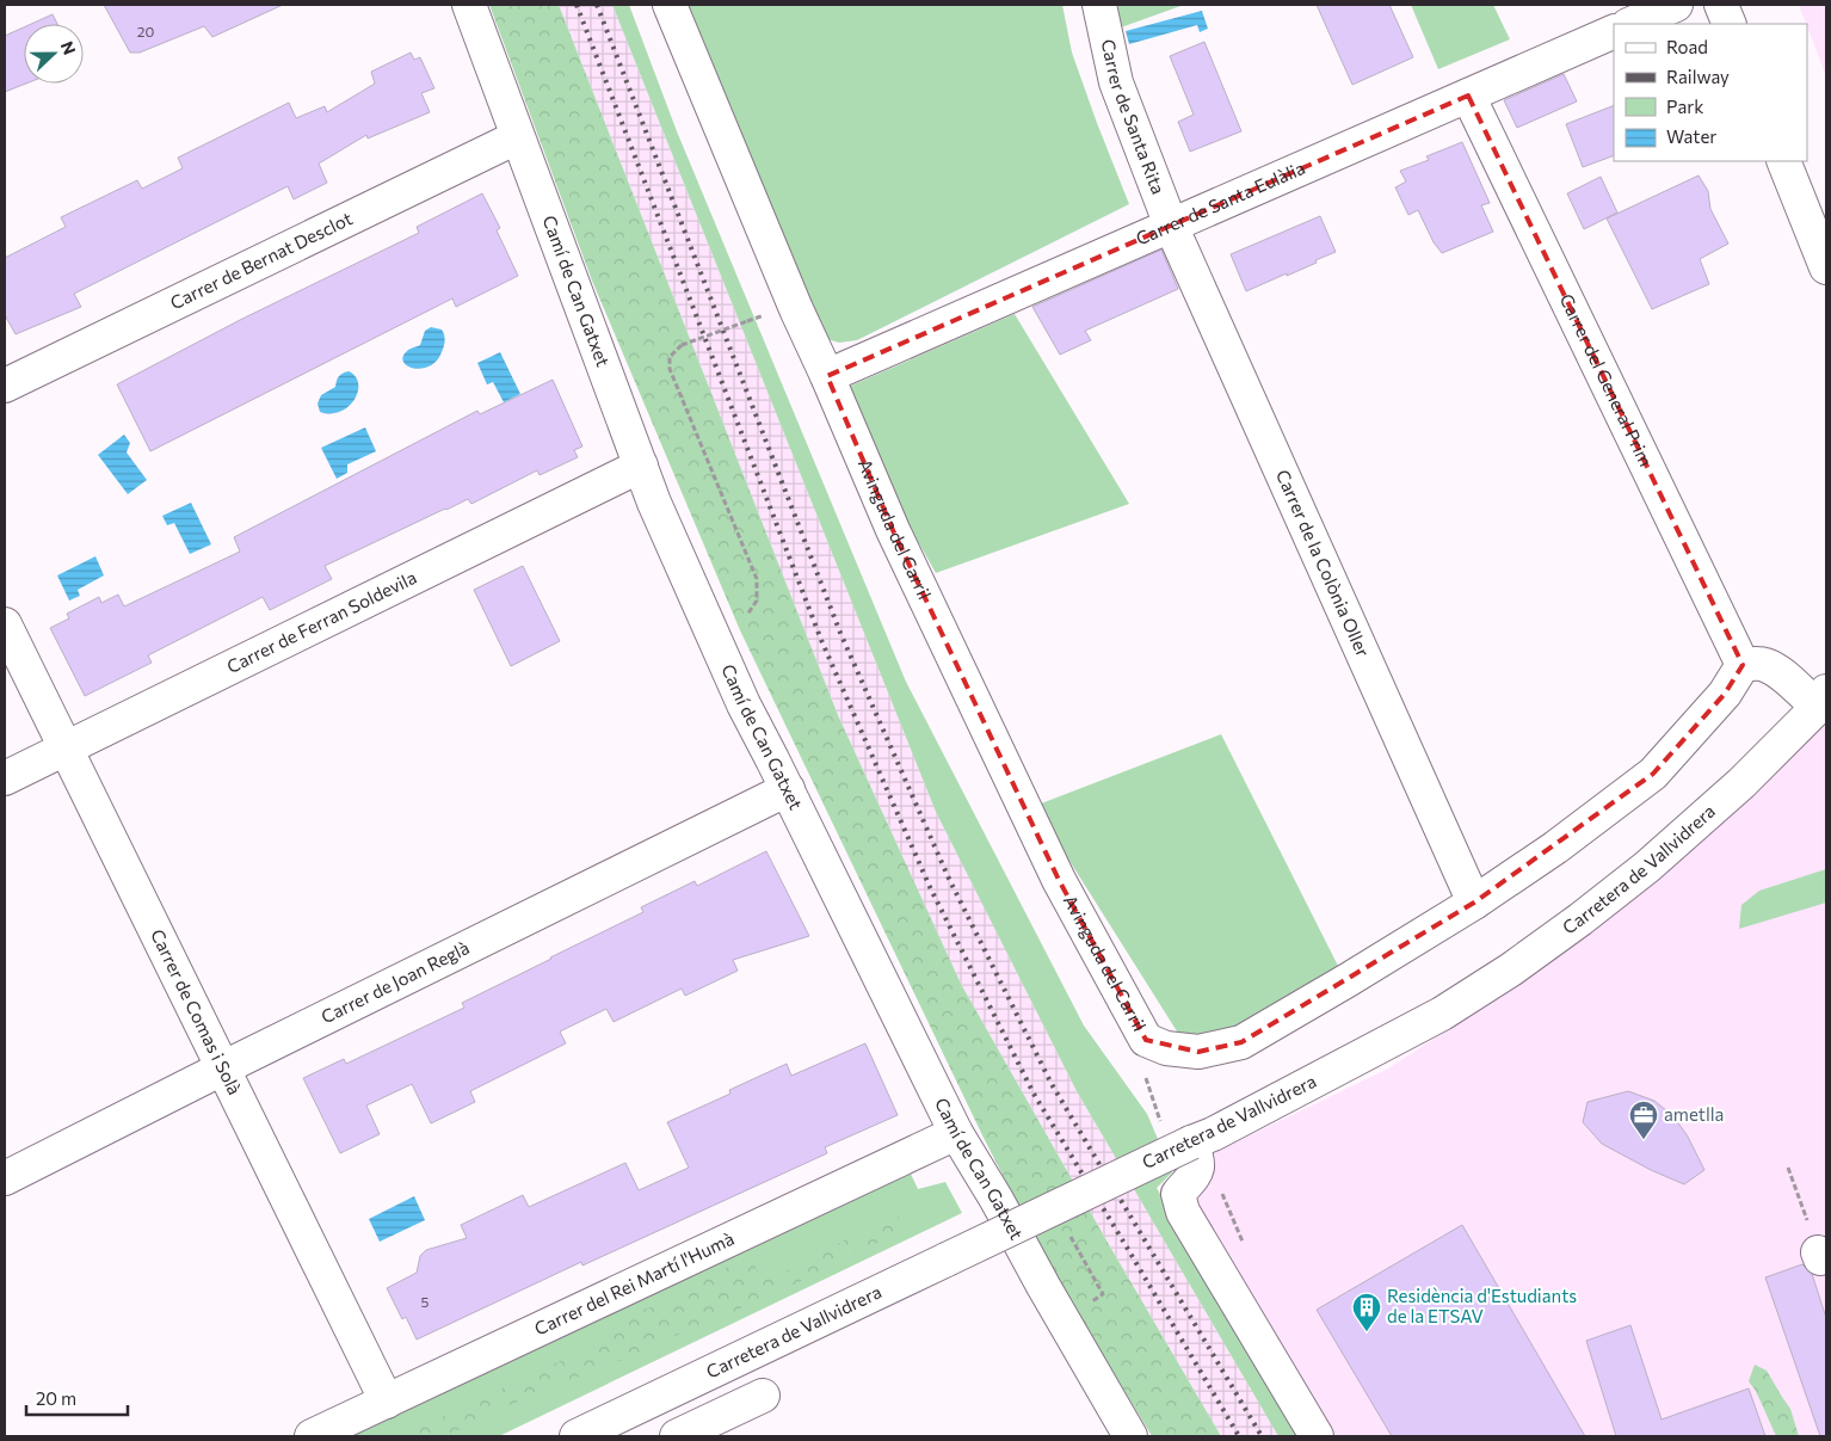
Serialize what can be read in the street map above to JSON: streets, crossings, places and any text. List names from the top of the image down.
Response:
{
  "streets": {
    "street": [
      "Carrer de Santa Rita",
      "Carrer de Santa Eulàlia",
      "Carrer de Bernat Desclot",
      "Camí de Can Gatxet",
      "Carrer del General Prim",
      "Avinguda del Carril",
      "Carrer de la Colònia Oller",
      "Carrer de Ferran Soldevila",
      "Carretera de Vallvidrera",
      "Carrer de Joan Reglà",
      "Carrer de Comas i Solà",
      "Carrer del Rei Martí l'Humà"
    ]
  },
  "crossings": [
    ["Carrer de Santa Rita", "Carrer de Santa Eulàlia"],
    ["Carrer de Santa Rita", "Carrer de la Colònia Oller"],
    ["Carrer de Santa Eulàlia", "Carrer del General Prim"],
    ["Carrer de Santa Eulàlia", "Avinguda del Carril"],
    ["Carrer de Santa Eulàlia", "Carrer de la Colònia Oller"],
    ["Carrer de Bernat Desclot", "Camí de Can Gatxet"],
    ["Camí de Can Gatxet", "Carrer de Ferran Soldevila"],
    ["Camí de Can Gatxet", "Carrer de Joan Reglà"],
    ["Camí de Can Gatxet", "Carrer del Rei Martí l'Humà"],
    ["Carrer del General Prim", "Carretera de Vallvidrera"],
    ["Avinguda del Carril", "Carrer de la Colònia Oller"],
    ["Carrer de Ferran Soldevila", "Carrer de Comas i Solà"],
    ["Carrer de Joan Reglà", "Carrer de Comas i Solà"],
    ["Carrer de Comas i Solà", "Carrer del Rei Martí l'Humà"]
  ],
  "places": {
    "office": ["ametlla"],
    "building": ["Residència d'Estudiants de la ETSAV"]
  },
  "house_numbers": ["20", "5"],
  "legend": [
    "Road",
    "Railway",
    "Park",
    "Water"
  ],
  "scale_bar": "20 m",
  "north": "right"
}
